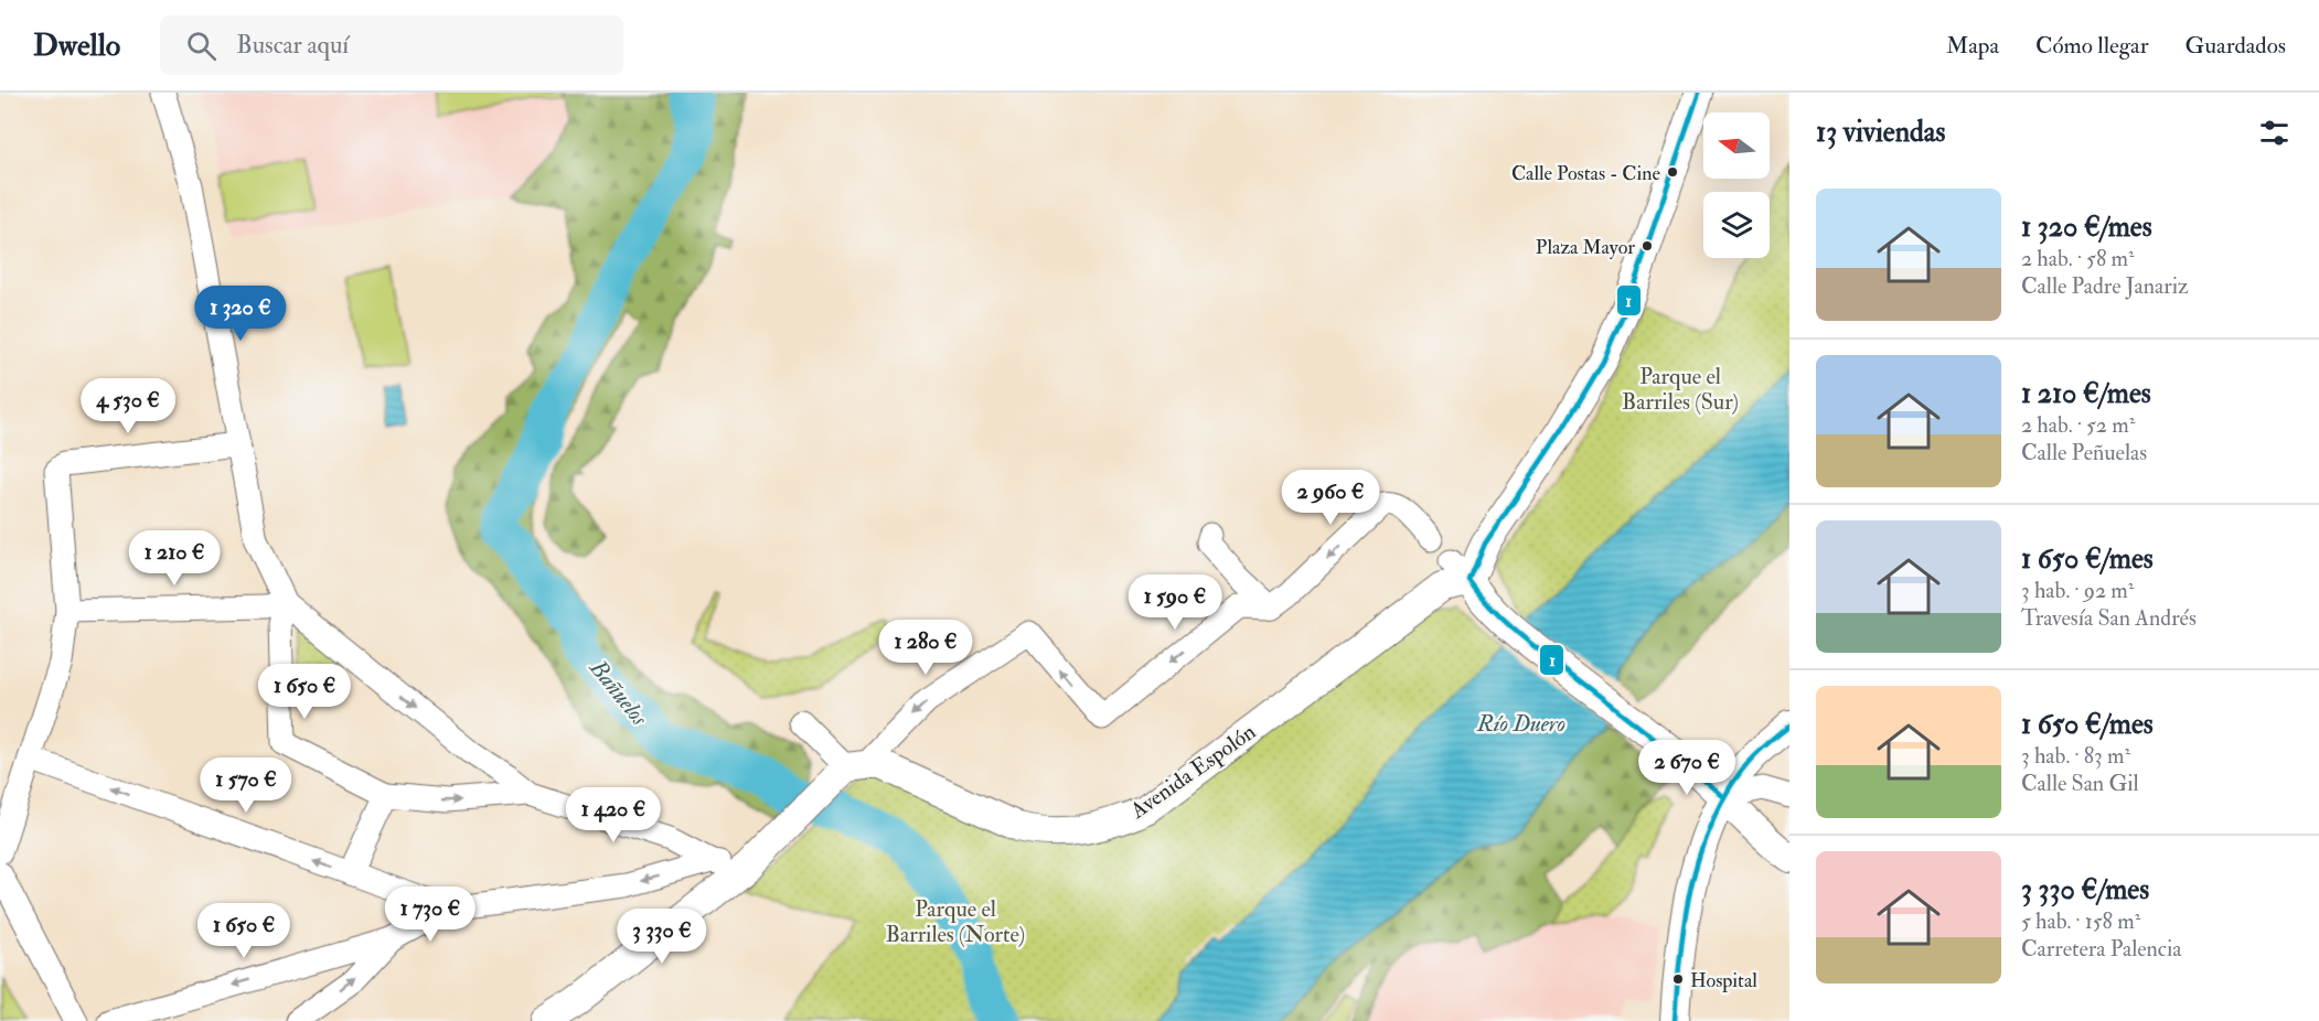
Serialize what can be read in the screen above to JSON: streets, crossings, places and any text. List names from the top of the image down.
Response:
{
  "streets": {
    "street": ["Avenida Espolón"]
  },
  "water": ["Bañuelos", "Río Duero"],
  "parks": ["Parque el Barriles (Sur)", "Parque el Barriles (Norte)"],
  "places": ["Calle Postas - Cine", "Plaza Mayor", "Hospital"],
  "lines": ["transit line 1"],
  "north": "left",
  "page": {
    "header": "Dwello",
    "search": "Buscar aquí",
    "nav": ["Mapa", "Cómo llegar", "Guardados"],
    "heading": "13 viviendas",
    "list": [
      {
        "name": "1 320 €/mes",
        "note": "2 hab. · 58 m² · Calle Padre Janariz"
      },
      {
        "name": "1 210 €/mes",
        "note": "2 hab. · 52 m² · Calle Peñuelas"
      },
      {
        "name": "1 650 €/mes",
        "note": "3 hab. · 92 m² · Travesía San Andrés"
      },
      {
        "name": "1 650 €/mes",
        "note": "3 hab. · 83 m² · Calle San Gil"
      },
      {
        "name": "3 330 €/mes",
        "note": "5 hab. · 158 m² · Carretera Palencia"
      }
    ],
    "price": [
      "1 320 €",
      "4 530 €",
      "2 960 €",
      "1 210 €",
      "1 590 €",
      "1 280 €",
      "1 650 €",
      "2 670 €",
      "1 570 €",
      "1 420 €",
      "1 730 €",
      "1 650 €",
      "3 330 €"
    ]
  }
}
